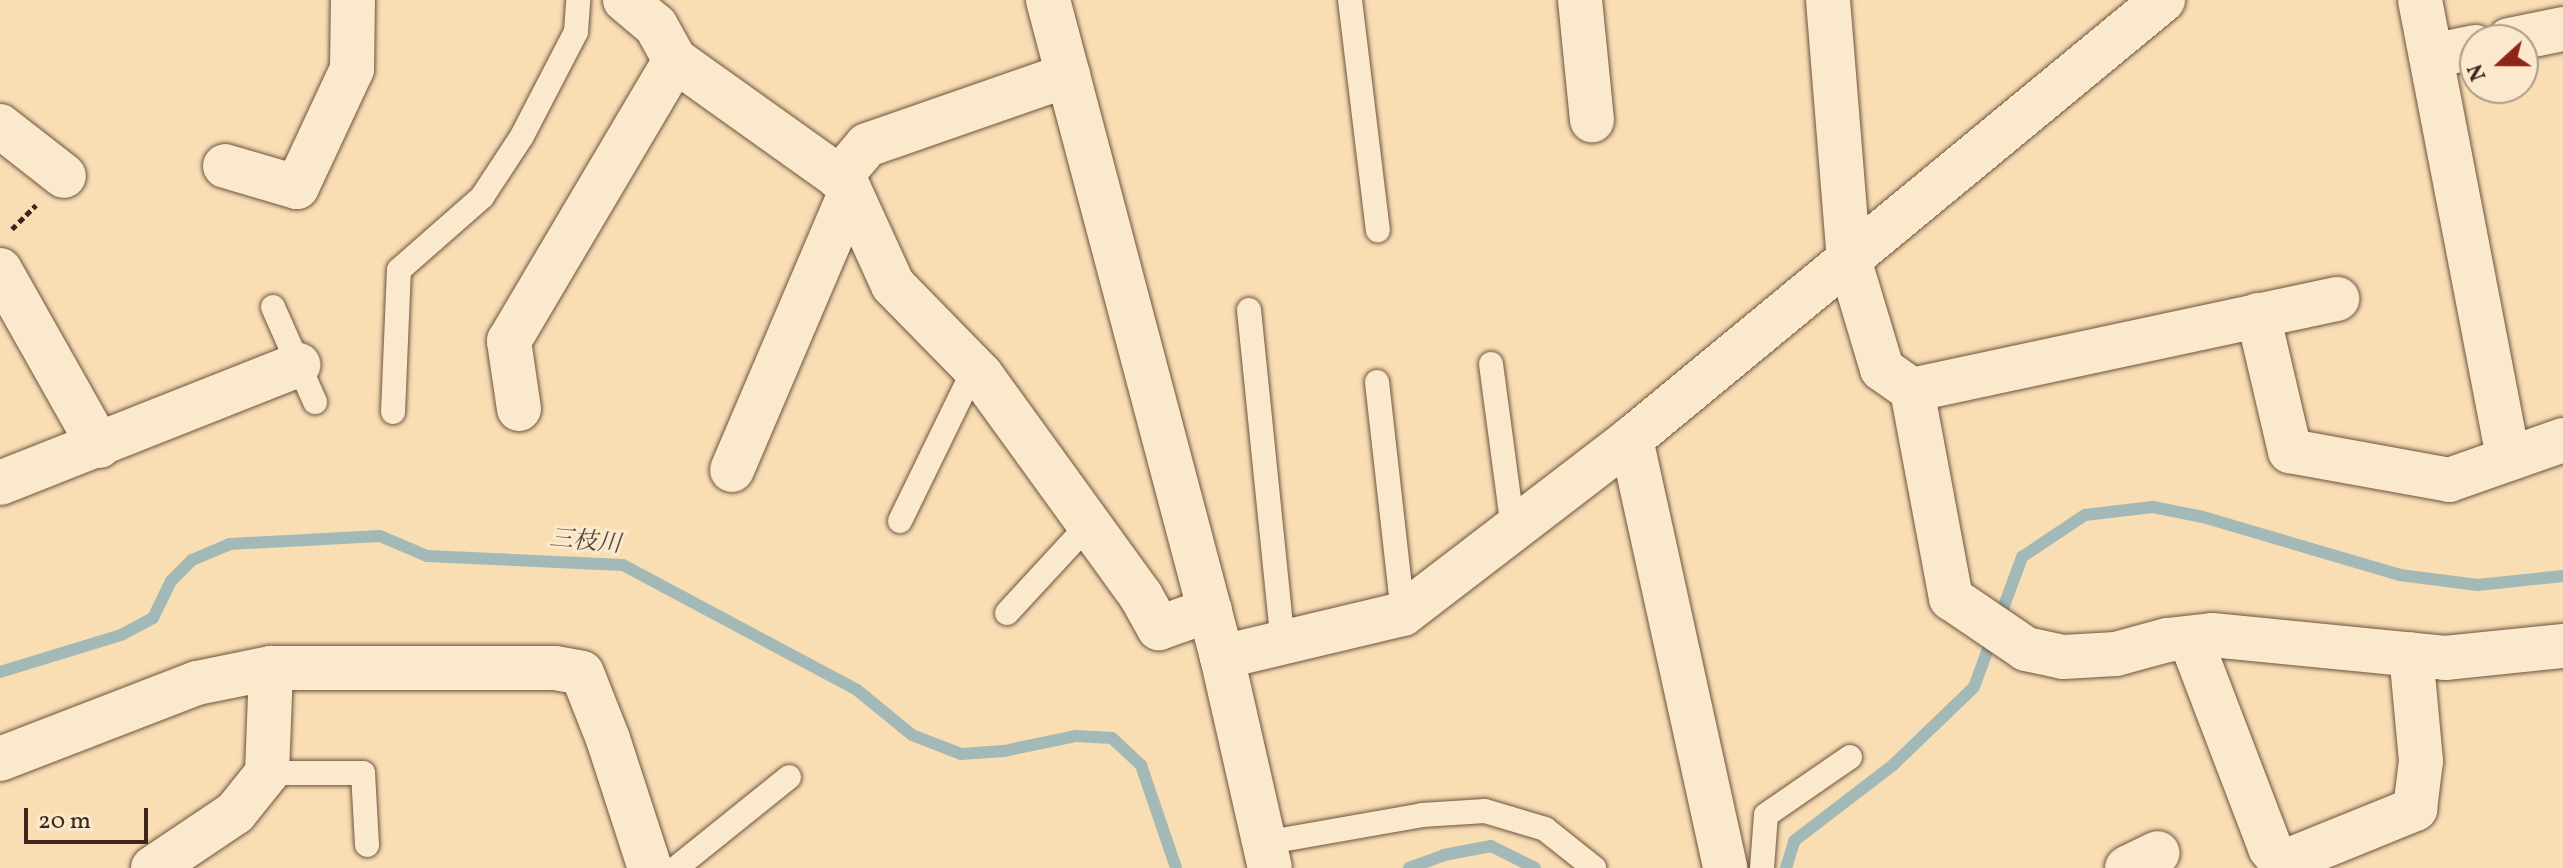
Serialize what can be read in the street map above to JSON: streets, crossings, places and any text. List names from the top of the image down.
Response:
{
  "water": ["三枝川"],
  "scale_bar": "20 m",
  "north": "left"
}
